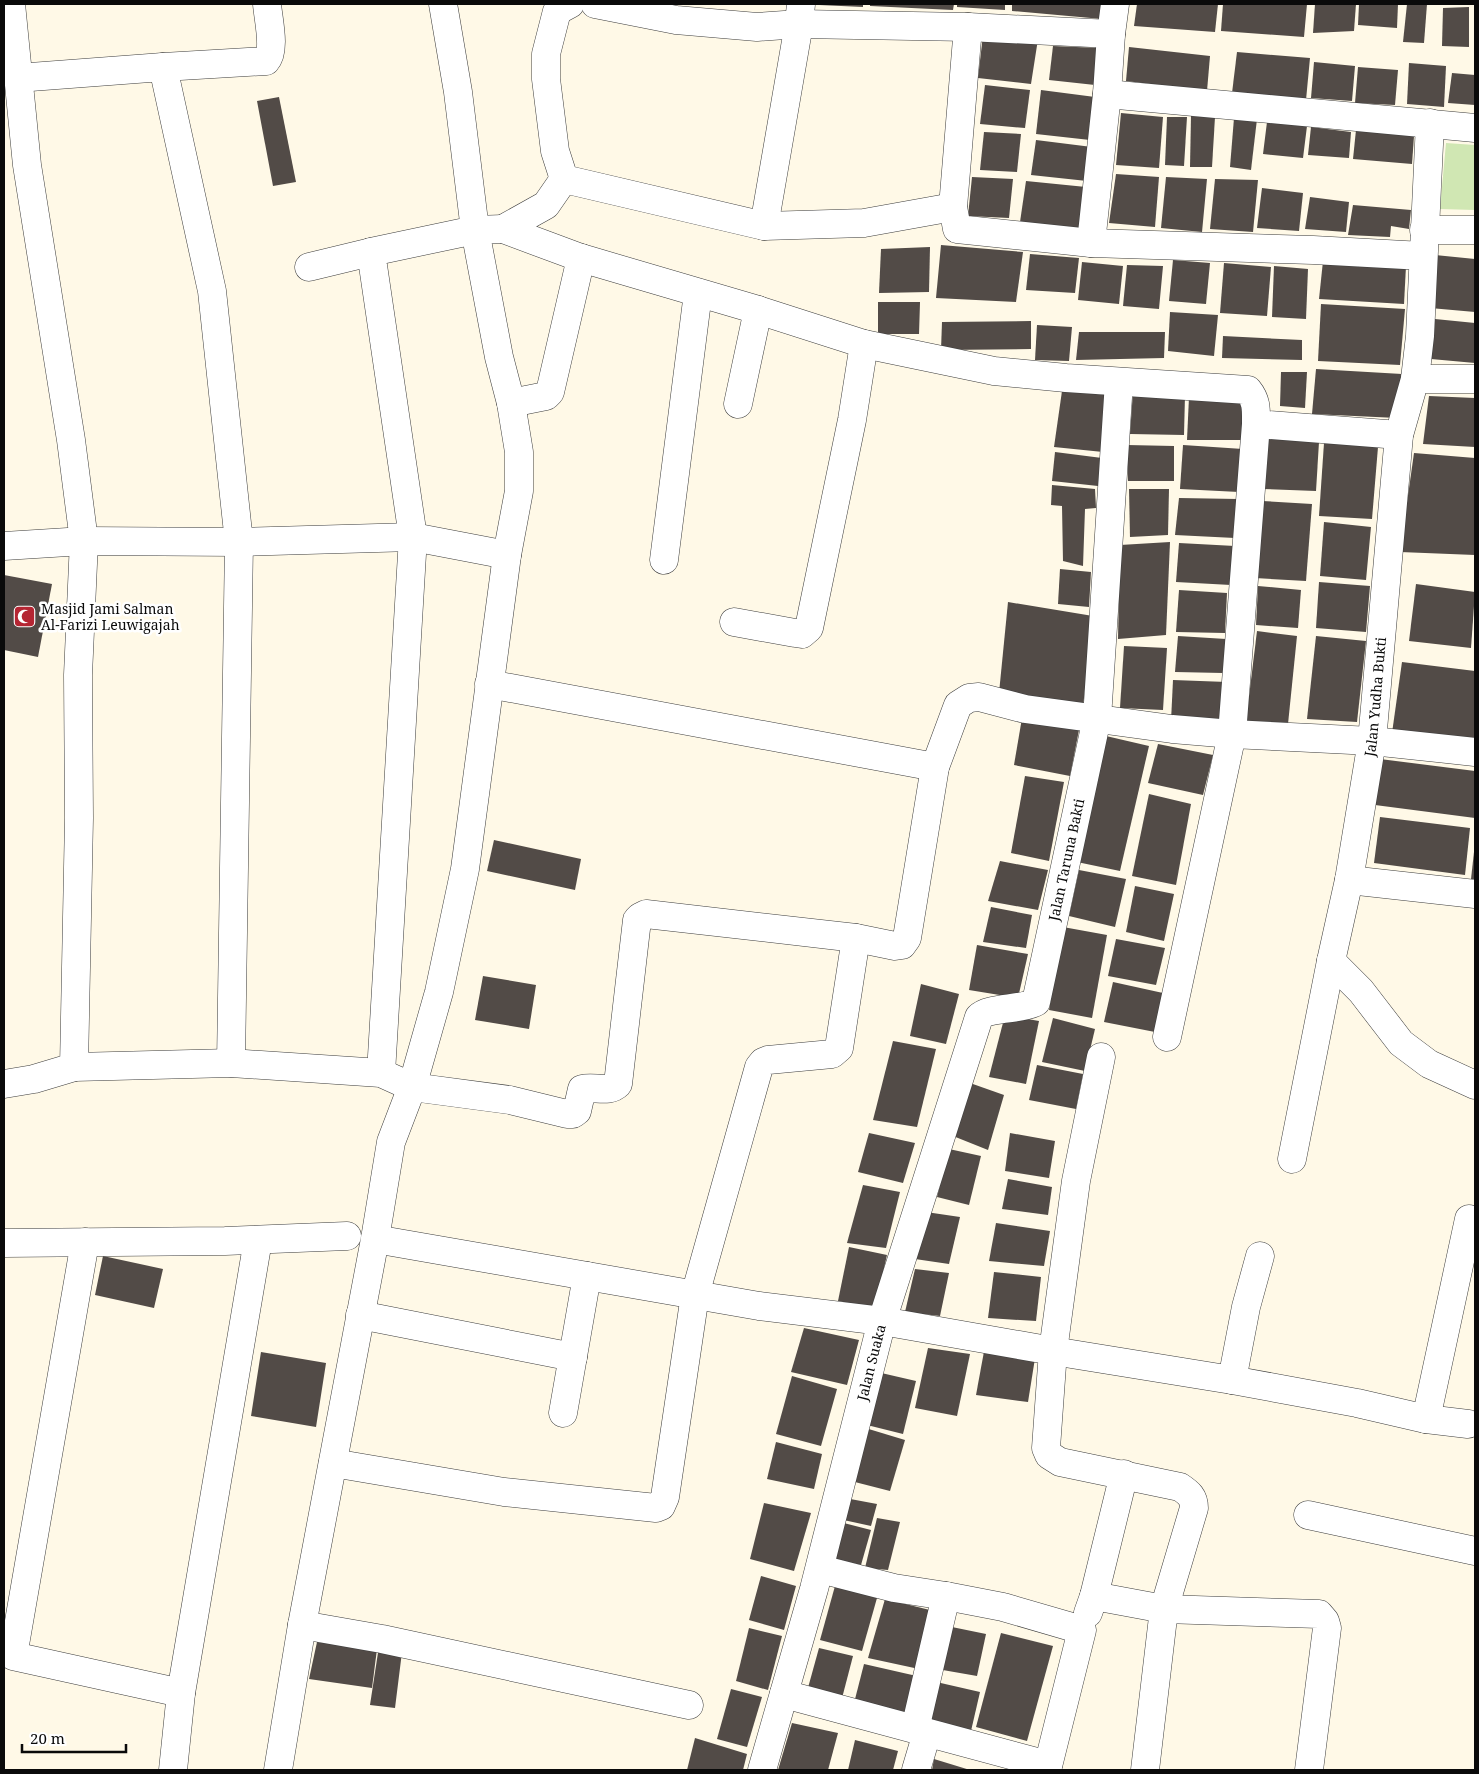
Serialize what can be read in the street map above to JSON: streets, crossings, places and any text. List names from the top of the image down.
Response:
{
  "streets": {
    "street": ["Jalan Yudha Bukti", "Jalan Taruna Bakti", "Jalan Suaka"]
  },
  "crossings": [
    ["Jalan Taruna Bakti", "Jalan Suaka"]
  ],
  "places": {
    "mosque": ["Masjid Jami Salman Al-Farizi Leuwigajah"]
  },
  "scale_bar": "20 m"
}
